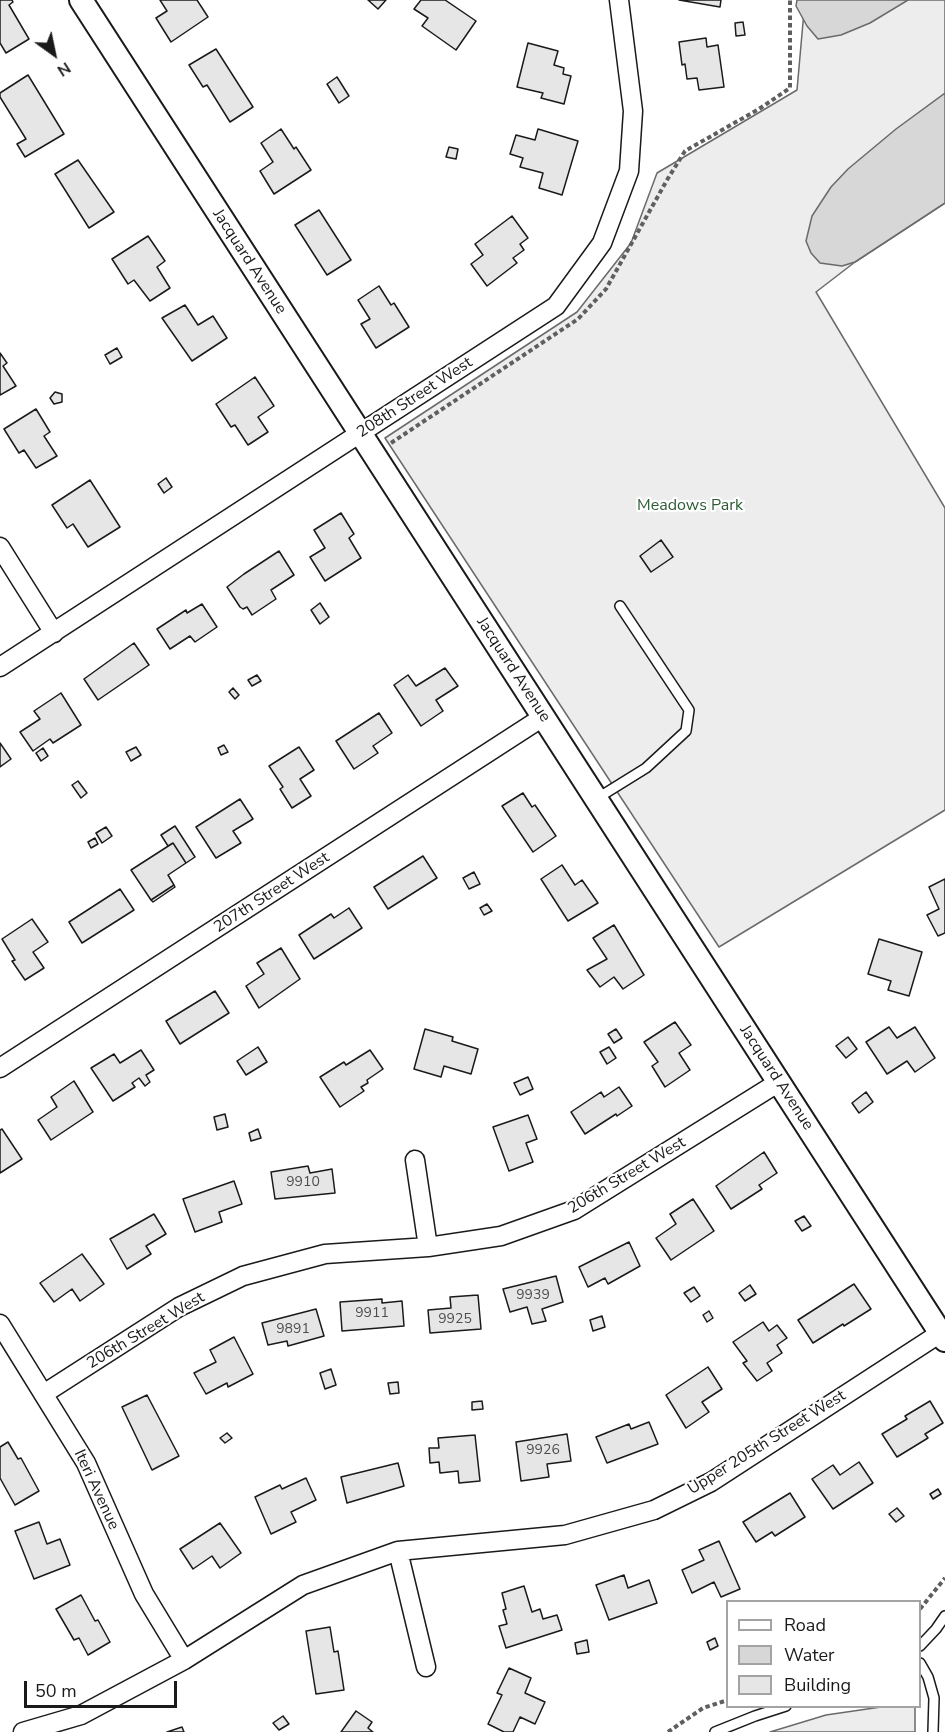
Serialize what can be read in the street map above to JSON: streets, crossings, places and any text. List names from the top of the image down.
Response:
{
  "streets": {
    "street": [
      "Jacquard Avenue",
      "208th Street West",
      "207th Street West",
      "206th Street West",
      "Upper 205th Street West",
      "Iteri Avenue"
    ]
  },
  "crossings": [
    ["Jacquard Avenue", "208th Street West"],
    ["Jacquard Avenue", "207th Street West"],
    ["Jacquard Avenue", "206th Street West"],
    ["Jacquard Avenue", "Upper 205th Street West"],
    ["206th Street West", "Iteri Avenue"],
    ["Upper 205th Street West", "Iteri Avenue"]
  ],
  "parks": ["Meadows Park"],
  "house_numbers": [
    "9910",
    "9939",
    "9911",
    "9925",
    "9891",
    "9926"
  ],
  "legend": ["Road", "Water", "Building"],
  "scale_bar": "50 m",
  "north": "bottom right"
}
